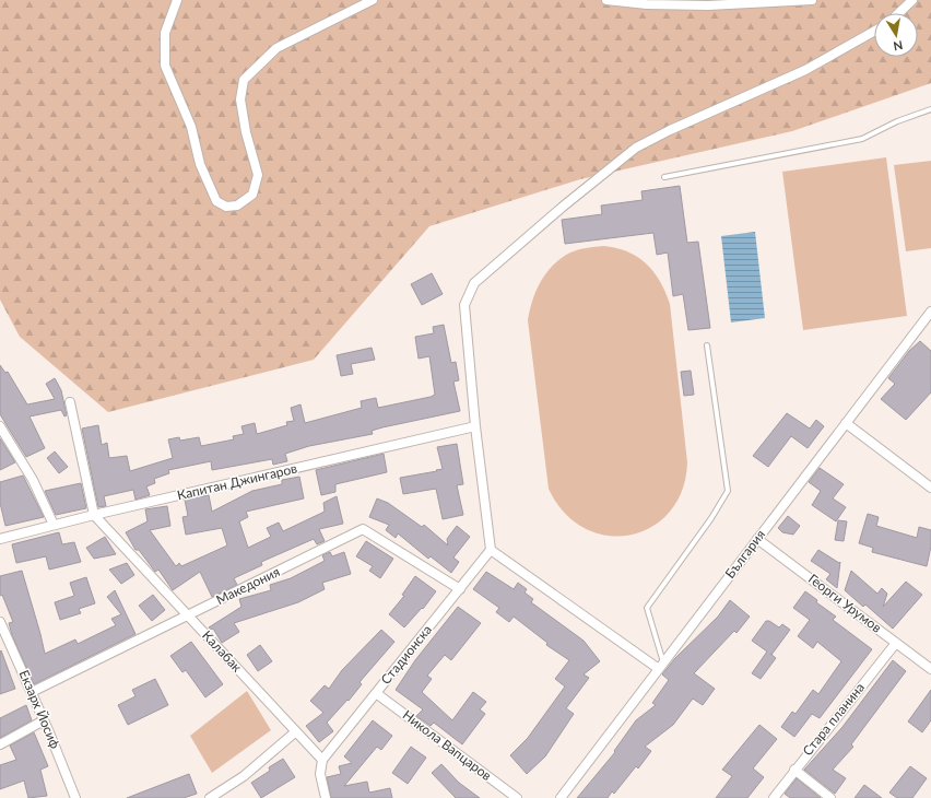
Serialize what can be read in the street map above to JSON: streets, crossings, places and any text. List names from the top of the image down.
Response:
{
  "streets": {
    "street": [
      "Капитан Джингаров",
      "България",
      "Македония",
      "Георги Урумов",
      "Калабак",
      "Стадионска",
      "Екзарх Йосиф",
      "Стара планина",
      "Никола Вапцаров"
    ]
  },
  "crossings": [
    ["Капитан Джингаров", "Калабак"],
    ["България", "Георги Урумов"],
    ["Македония", "Калабак"],
    ["Македония", "Стадионска"],
    ["Македония", "Екзарх Йосиф"],
    ["Георги Урумов", "Стара планина"],
    ["Калабак", "Стадионска"],
    ["Стадионска", "Никола Вапцаров"]
  ],
  "north": "bottom"
}
